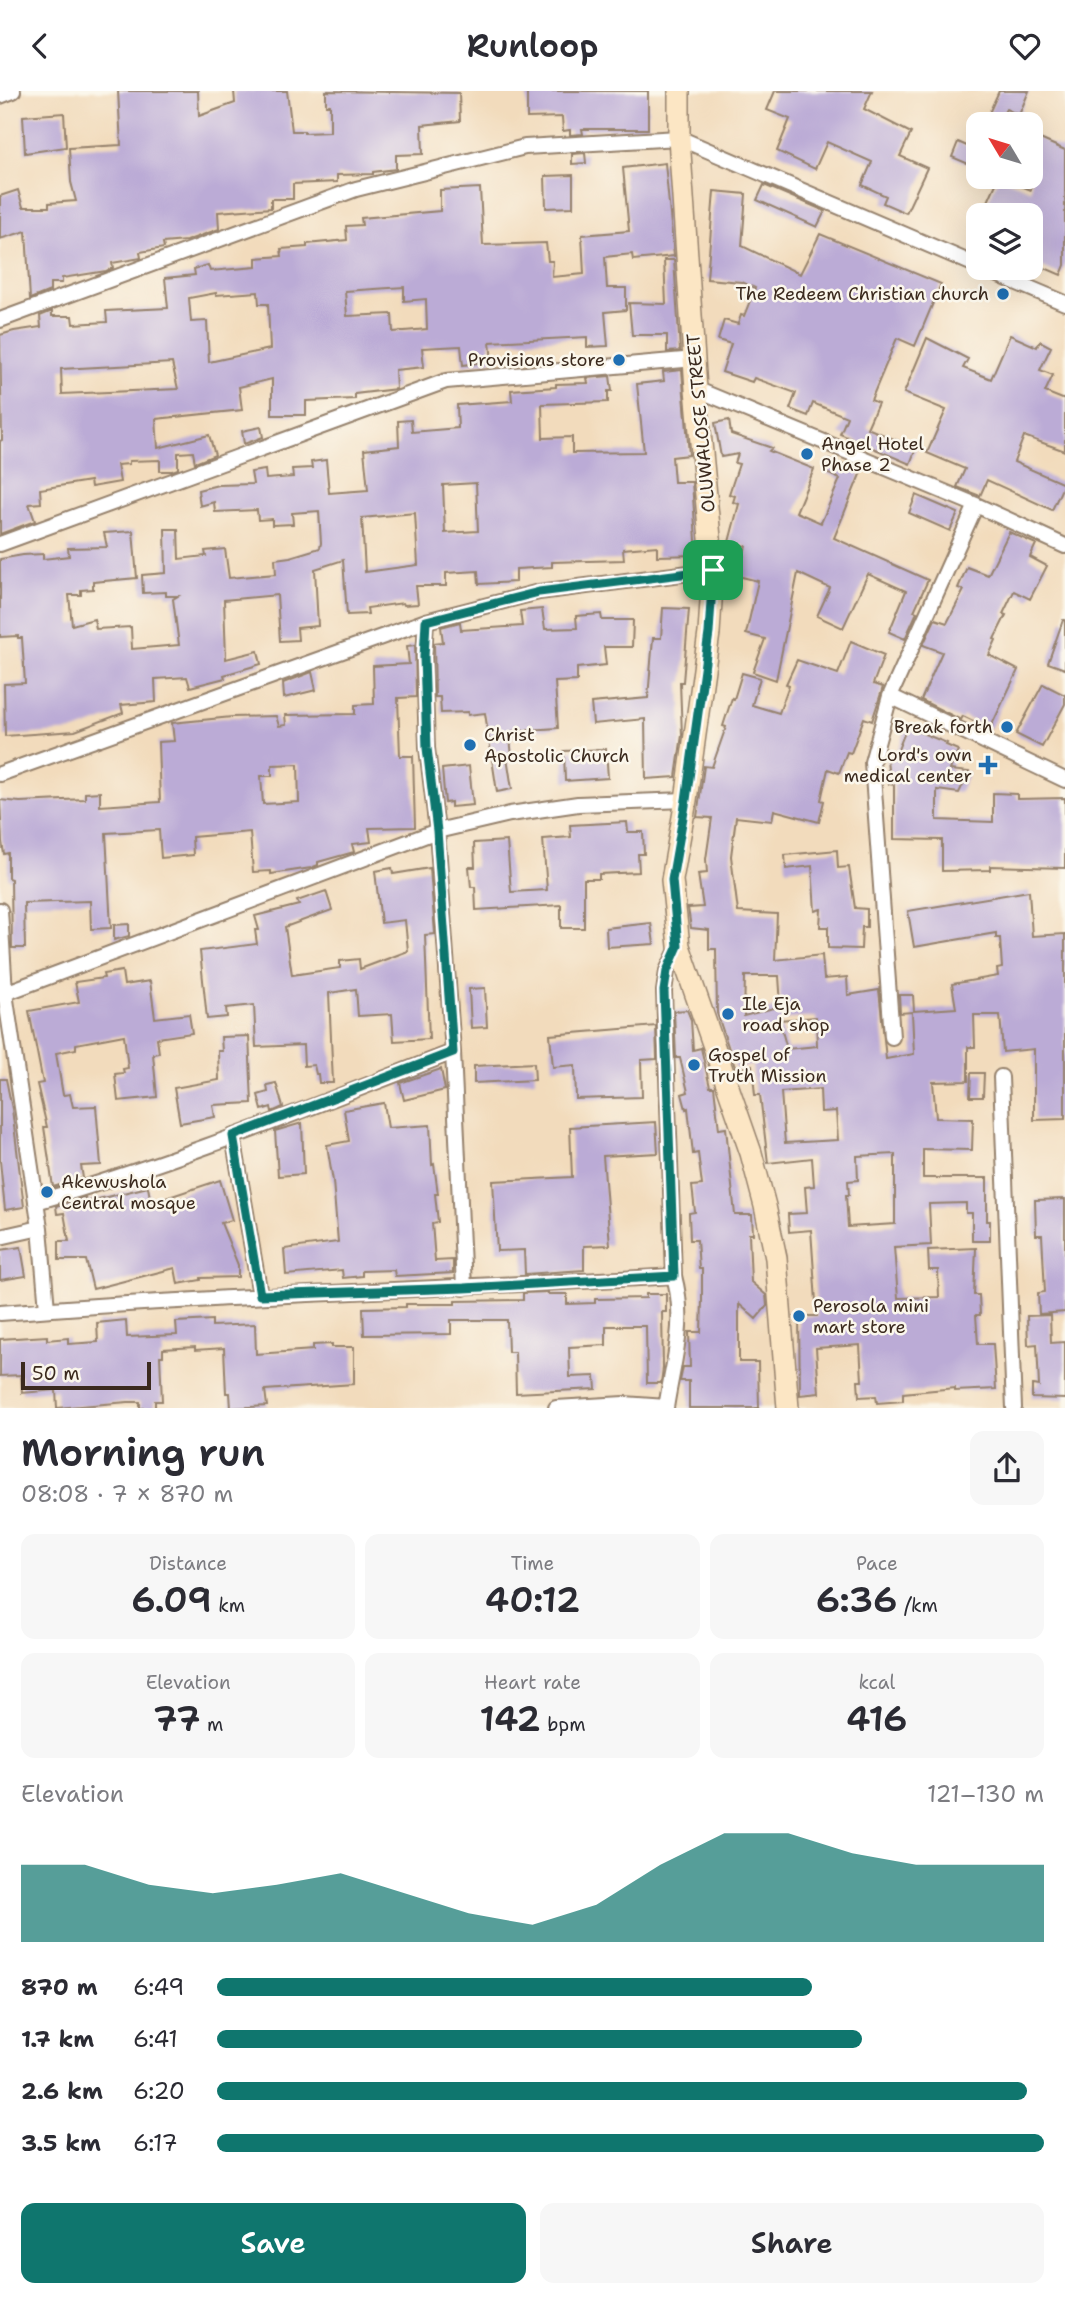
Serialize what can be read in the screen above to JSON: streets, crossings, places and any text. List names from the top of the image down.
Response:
{
  "streets": {
    "street": ["OLUWALOSE STREET"]
  },
  "places": {
    "other": [
      "The Redeem Christian church",
      "Provisions store",
      "Angel Hotel Phase 2",
      "Break forth",
      "Christ Apostolic Church",
      "Ile Eja road shop",
      "Gospel of Truth Mission",
      "Akewushola Central mosque",
      "Perosola mini mart store"
    ],
    "health": ["Lord's own medical center"]
  },
  "scale_bar": "50 m",
  "north": "top left",
  "page": {
    "header": "Runloop",
    "scale": "50 m",
    "heading": ["Morning run", "08:08 · 7 × 870 m"],
    "stats": [
      ["Distance", "6.09 km"],
      ["Time", "40:12"],
      ["Pace", "6:36 /km"],
      ["Elevation", "77 m"],
      ["Heart rate", "142 bpm"],
      ["kcal", "416"]
    ],
    "chart": ["Elevation", "121–130 m"],
    "list": [
      {
        "name": "870 m",
        "note": "6:49"
      },
      {
        "name": "1.7 km",
        "note": "6:41"
      },
      {
        "name": "2.6 km",
        "note": "6:20"
      },
      {
        "name": "3.5 km",
        "note": "6:17"
      }
    ],
    "buttons": ["Save", "Share"]
  }
}
